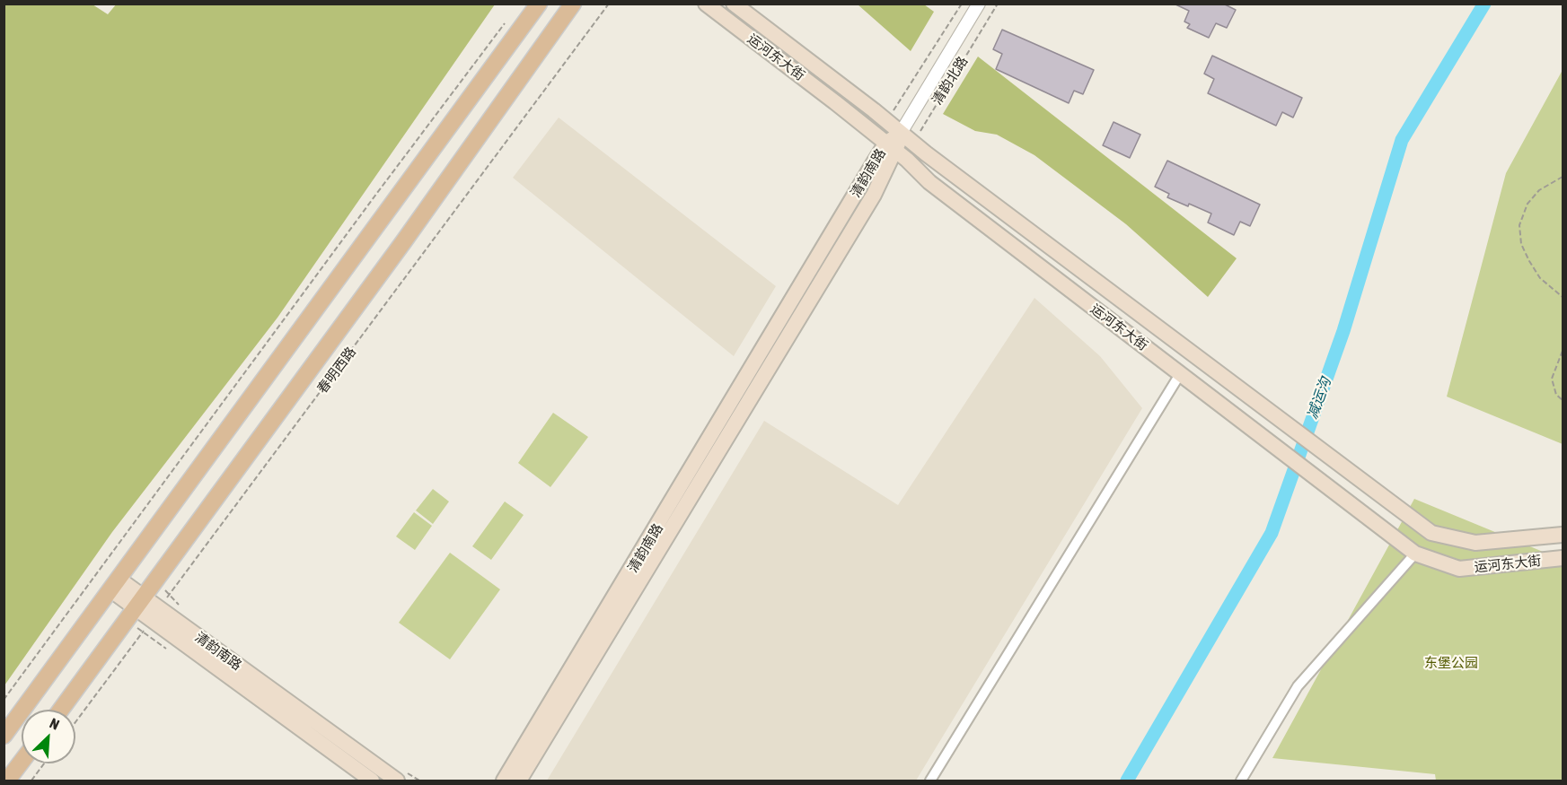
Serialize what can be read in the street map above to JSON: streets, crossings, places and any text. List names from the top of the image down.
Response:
{
  "streets": {
    "main road": ["运河东大街", "清韵南路", "春明西路"],
    "street": ["清韵北路"]
  },
  "crossings": [
    ["运河东大街", "清韵北路"],
    ["运河东大街", "清韵南路"],
    ["清韵北路", "清韵南路"],
    ["清韵南路", "春明西路"]
  ],
  "water": ["减运沟"],
  "parks": ["东堡公园"],
  "north": "top right"
}
